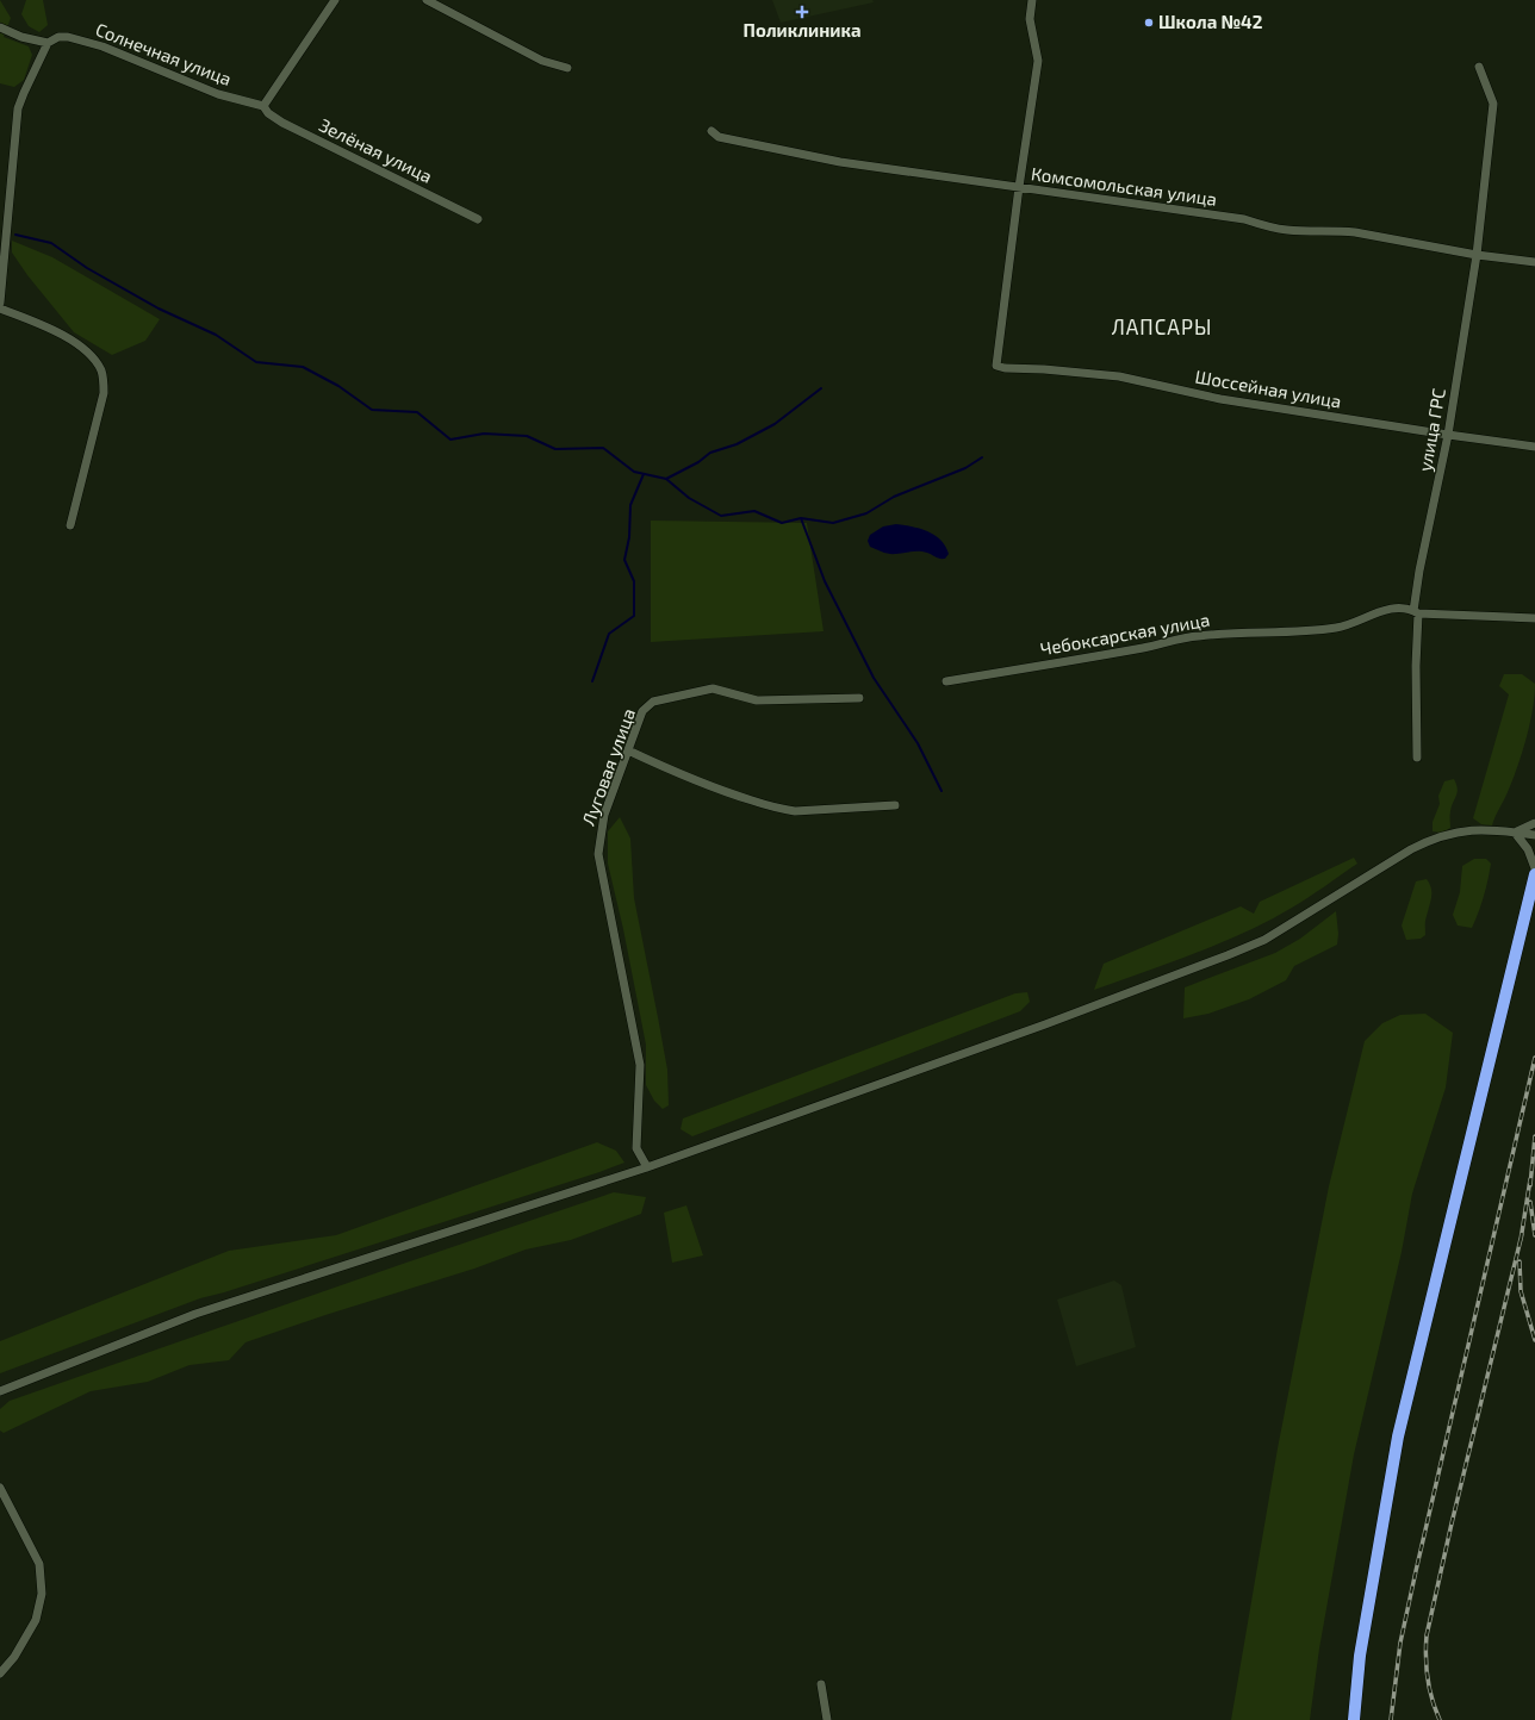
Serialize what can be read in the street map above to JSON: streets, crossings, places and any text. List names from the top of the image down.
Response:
{
  "streets": {
    "street": [
      "Солнечная улица",
      "Зелёная улица",
      "Комсомольская улица",
      "Шоссейная улица",
      "улица ГРС",
      "Чебоксарская улица",
      "Луговая улица"
    ]
  },
  "crossings": [
    ["Солнечная улица", "Зелёная улица"],
    ["Комсомольская улица", "Шоссейная улица"],
    ["Комсомольская улица", "улица ГРС"],
    ["Шоссейная улица", "улица ГРС"],
    ["улица ГРС", "Чебоксарская улица"]
  ],
  "districts": ["ЛАПСАРЫ"],
  "places": {
    "health": ["Поликлиника"],
    "other": ["Школа №42"]
  }
}
